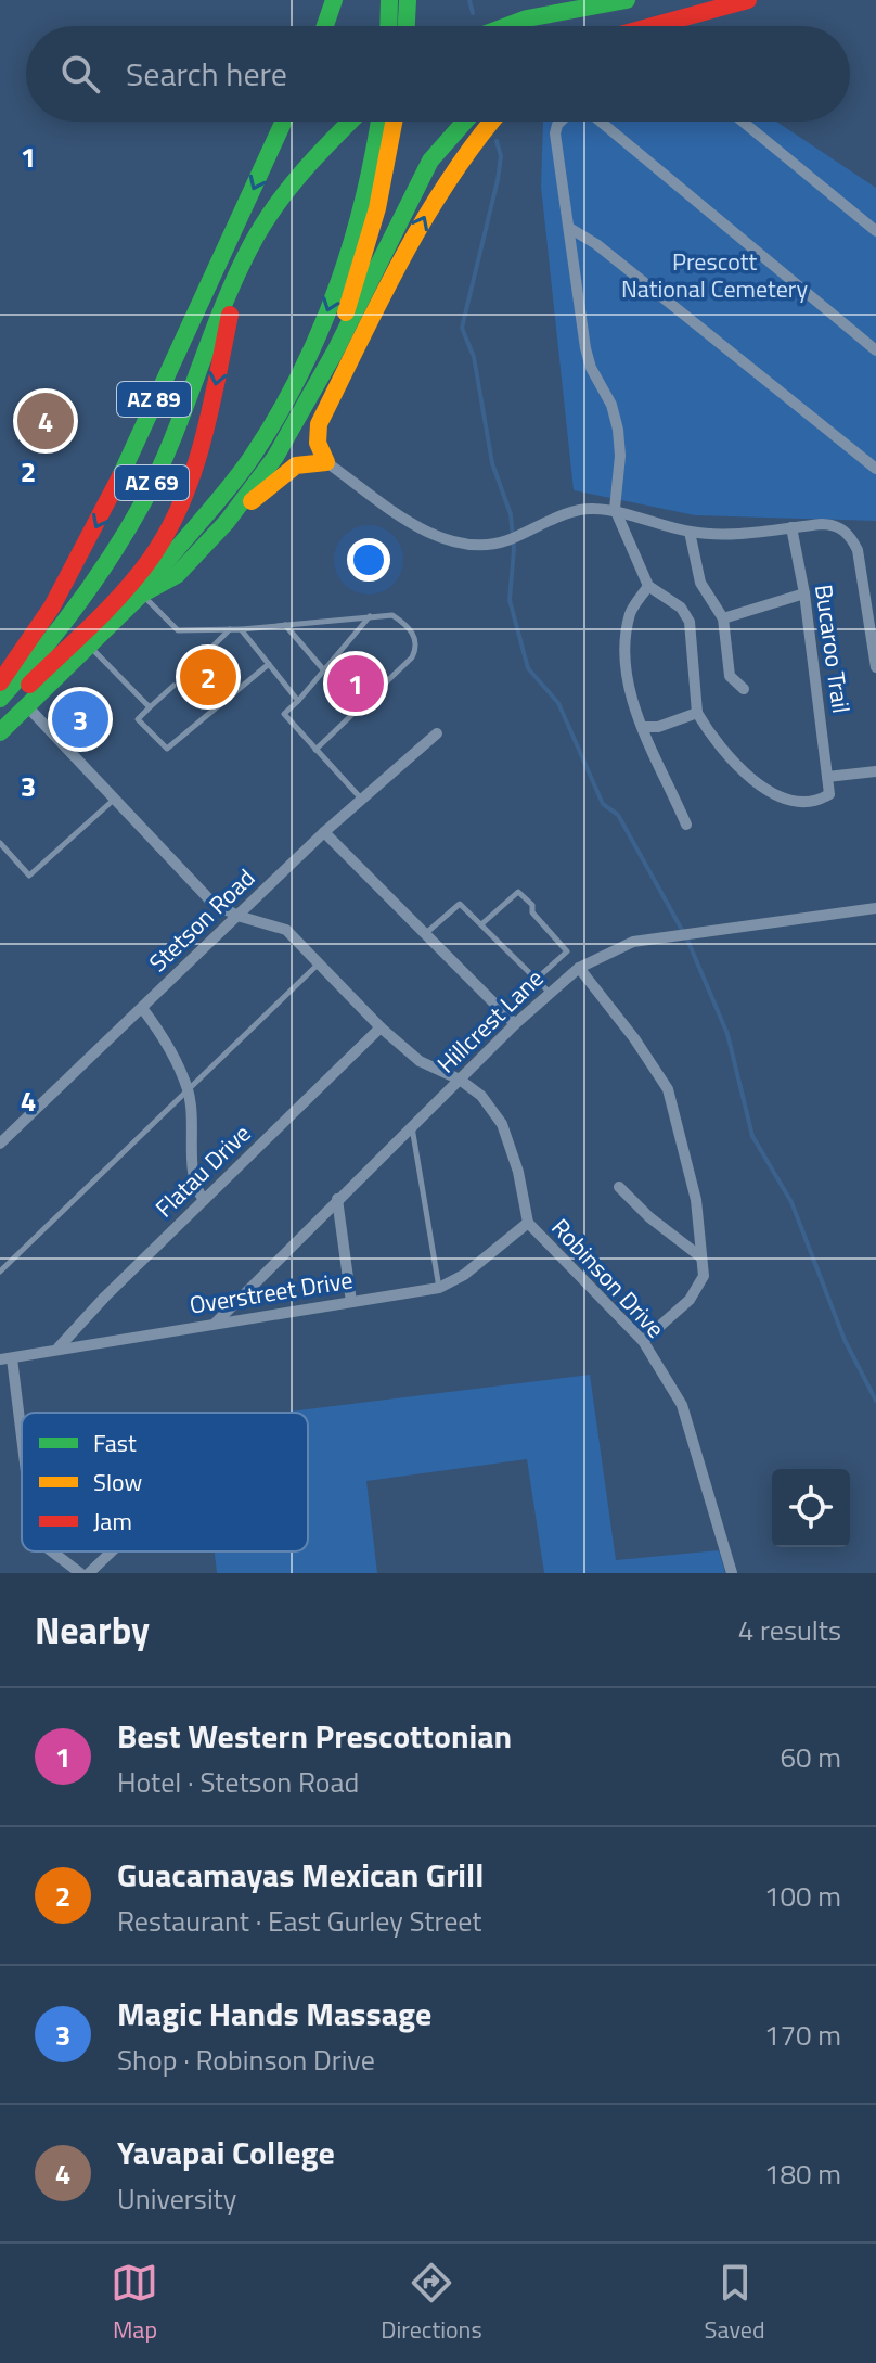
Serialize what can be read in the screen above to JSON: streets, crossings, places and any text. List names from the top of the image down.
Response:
{
  "streets": {
    "main road": ["AZ 89", "AZ 69"],
    "street": [
      "Bucaroo Trail",
      "Stetson Road",
      "Hillcrest Lane",
      "Flatau Drive",
      "Robinson Drive",
      "Overstreet Drive"
    ]
  },
  "crossings": [
    ["Stetson Road", "Robinson Drive"],
    ["Hillcrest Lane", "Robinson Drive"],
    ["Hillcrest Lane", "Overstreet Drive"],
    ["Flatau Drive", "Robinson Drive"],
    ["Flatau Drive", "Overstreet Drive"],
    ["Robinson Drive", "Overstreet Drive"]
  ],
  "parks": ["Prescott National Cemetery"],
  "legend": ["Fast", "Slow", "Jam"],
  "page": {
    "search": "Search here",
    "pins": [
      "4",
      "2",
      "1",
      "3"
    ],
    "heading": ["Nearby", "4 results"],
    "list": [
      {
        "mark": "1",
        "name": "Best Western Prescottonian",
        "note": "Hotel · Stetson Road",
        "value": "60 m"
      },
      {
        "mark": "2",
        "name": "Guacamayas Mexican Grill",
        "note": "Restaurant · East Gurley Street",
        "value": "100 m"
      },
      {
        "mark": "3",
        "name": "Magic Hands Massage",
        "note": "Shop · Robinson Drive",
        "value": "170 m"
      },
      {
        "mark": "4",
        "name": "Yavapai College",
        "note": "University",
        "value": "180 m"
      }
    ],
    "nav": ["Map", "Directions", "Saved"]
  },
  "grid": {
    "rows": [
      "1",
      "2",
      "3",
      "4"
    ]
  }
}
